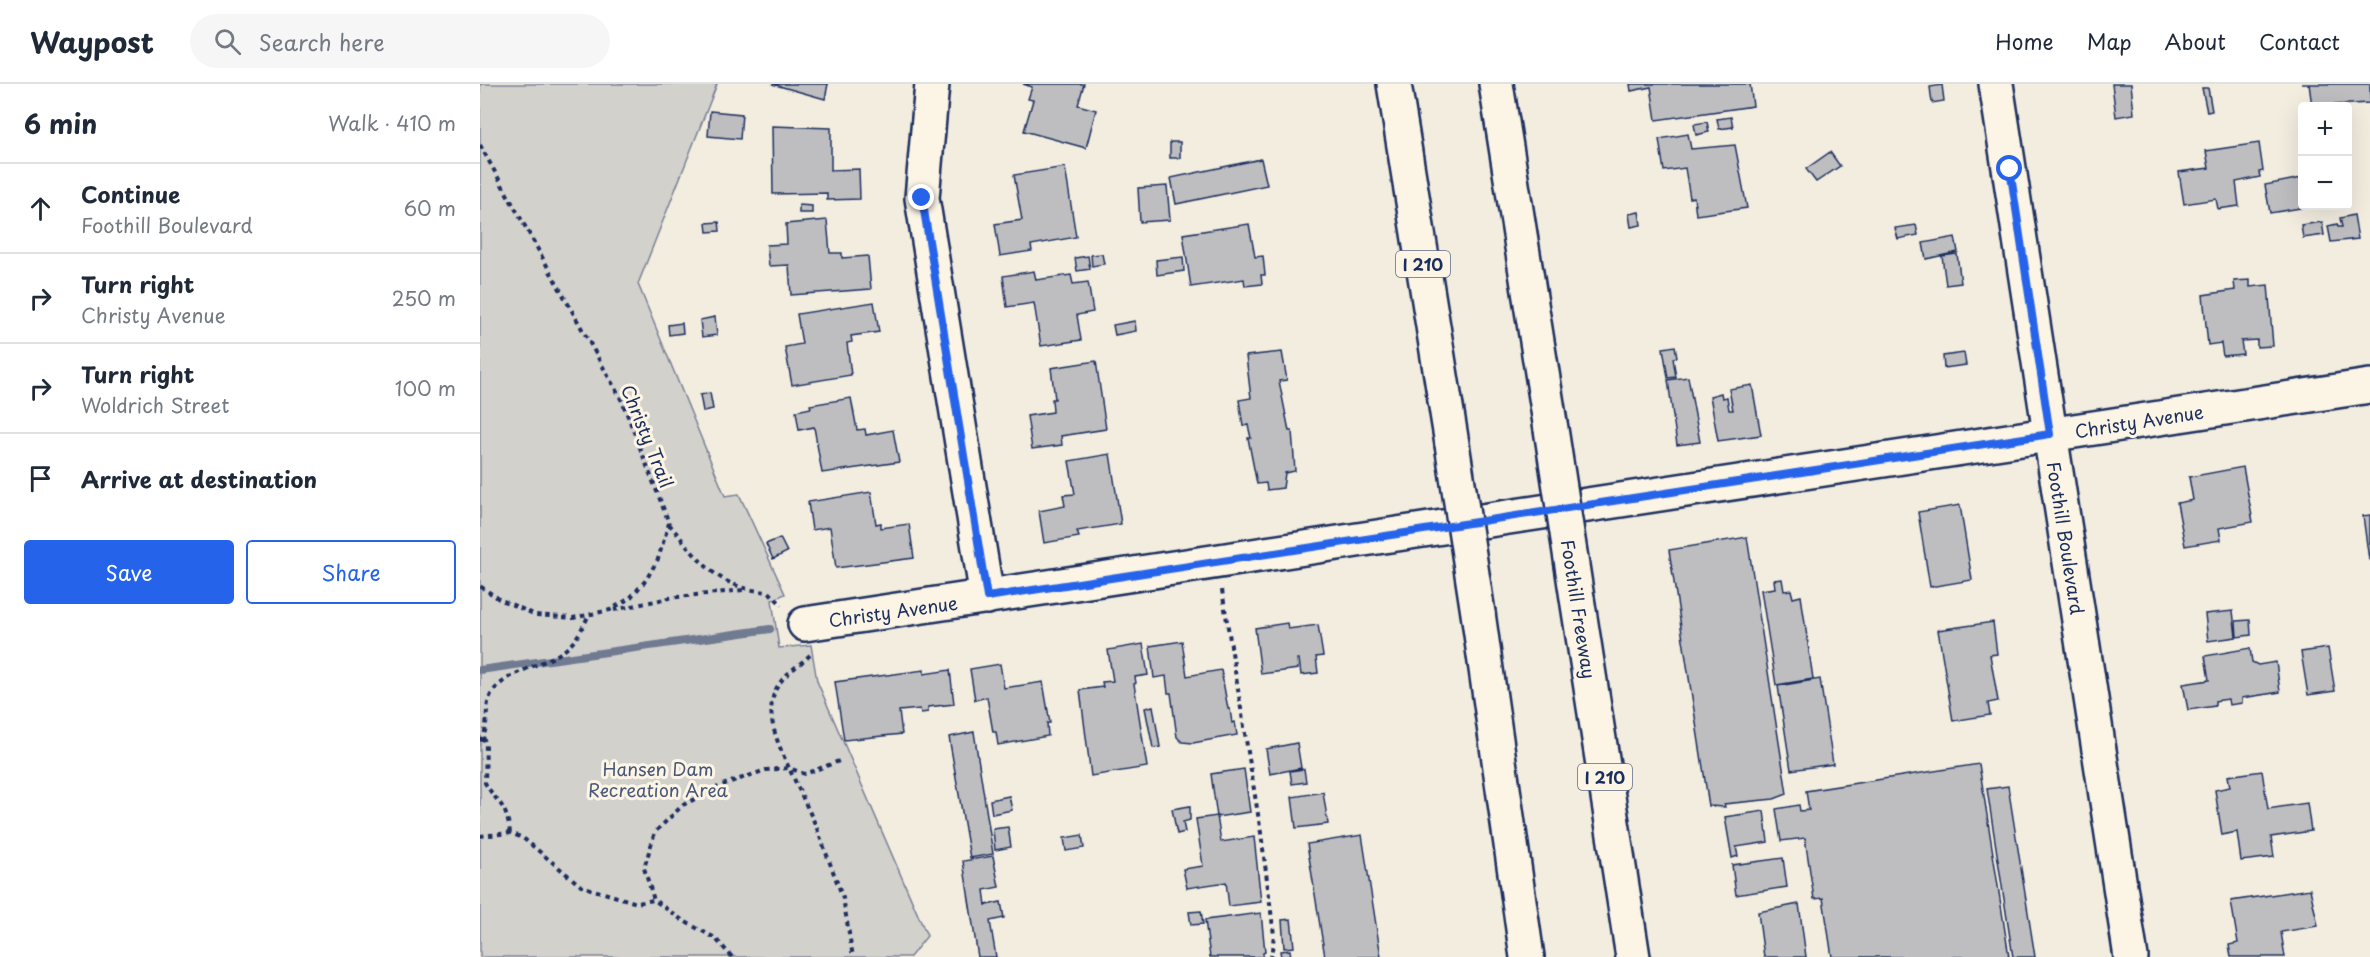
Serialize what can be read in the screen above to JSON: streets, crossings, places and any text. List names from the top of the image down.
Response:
{
  "streets": {
    "main road": [
      "I 210",
      "Christy Avenue",
      "Foothill Boulevard",
      "Foothill Freeway"
    ],
    "path": ["Christy Trail"]
  },
  "crossings": [
    ["Christy Avenue", "Foothill Boulevard"]
  ],
  "parks": ["Hansen Dam Recreation Area"],
  "page": {
    "header": "Waypost",
    "search": "Search here",
    "nav": [
      "Home",
      "Map",
      "About",
      "Contact"
    ],
    "heading": ["6 min", "Walk · 410 m"],
    "map_buttons": ["+", "−"],
    "list": [
      ["Continue", "Foothill Boulevard", "60 m"],
      ["Turn right", "Christy Avenue", "250 m"],
      ["Turn right", "Woldrich Street", "100 m"],
      "Arrive at destination"
    ],
    "buttons": ["Save", "Share"]
  }
}
